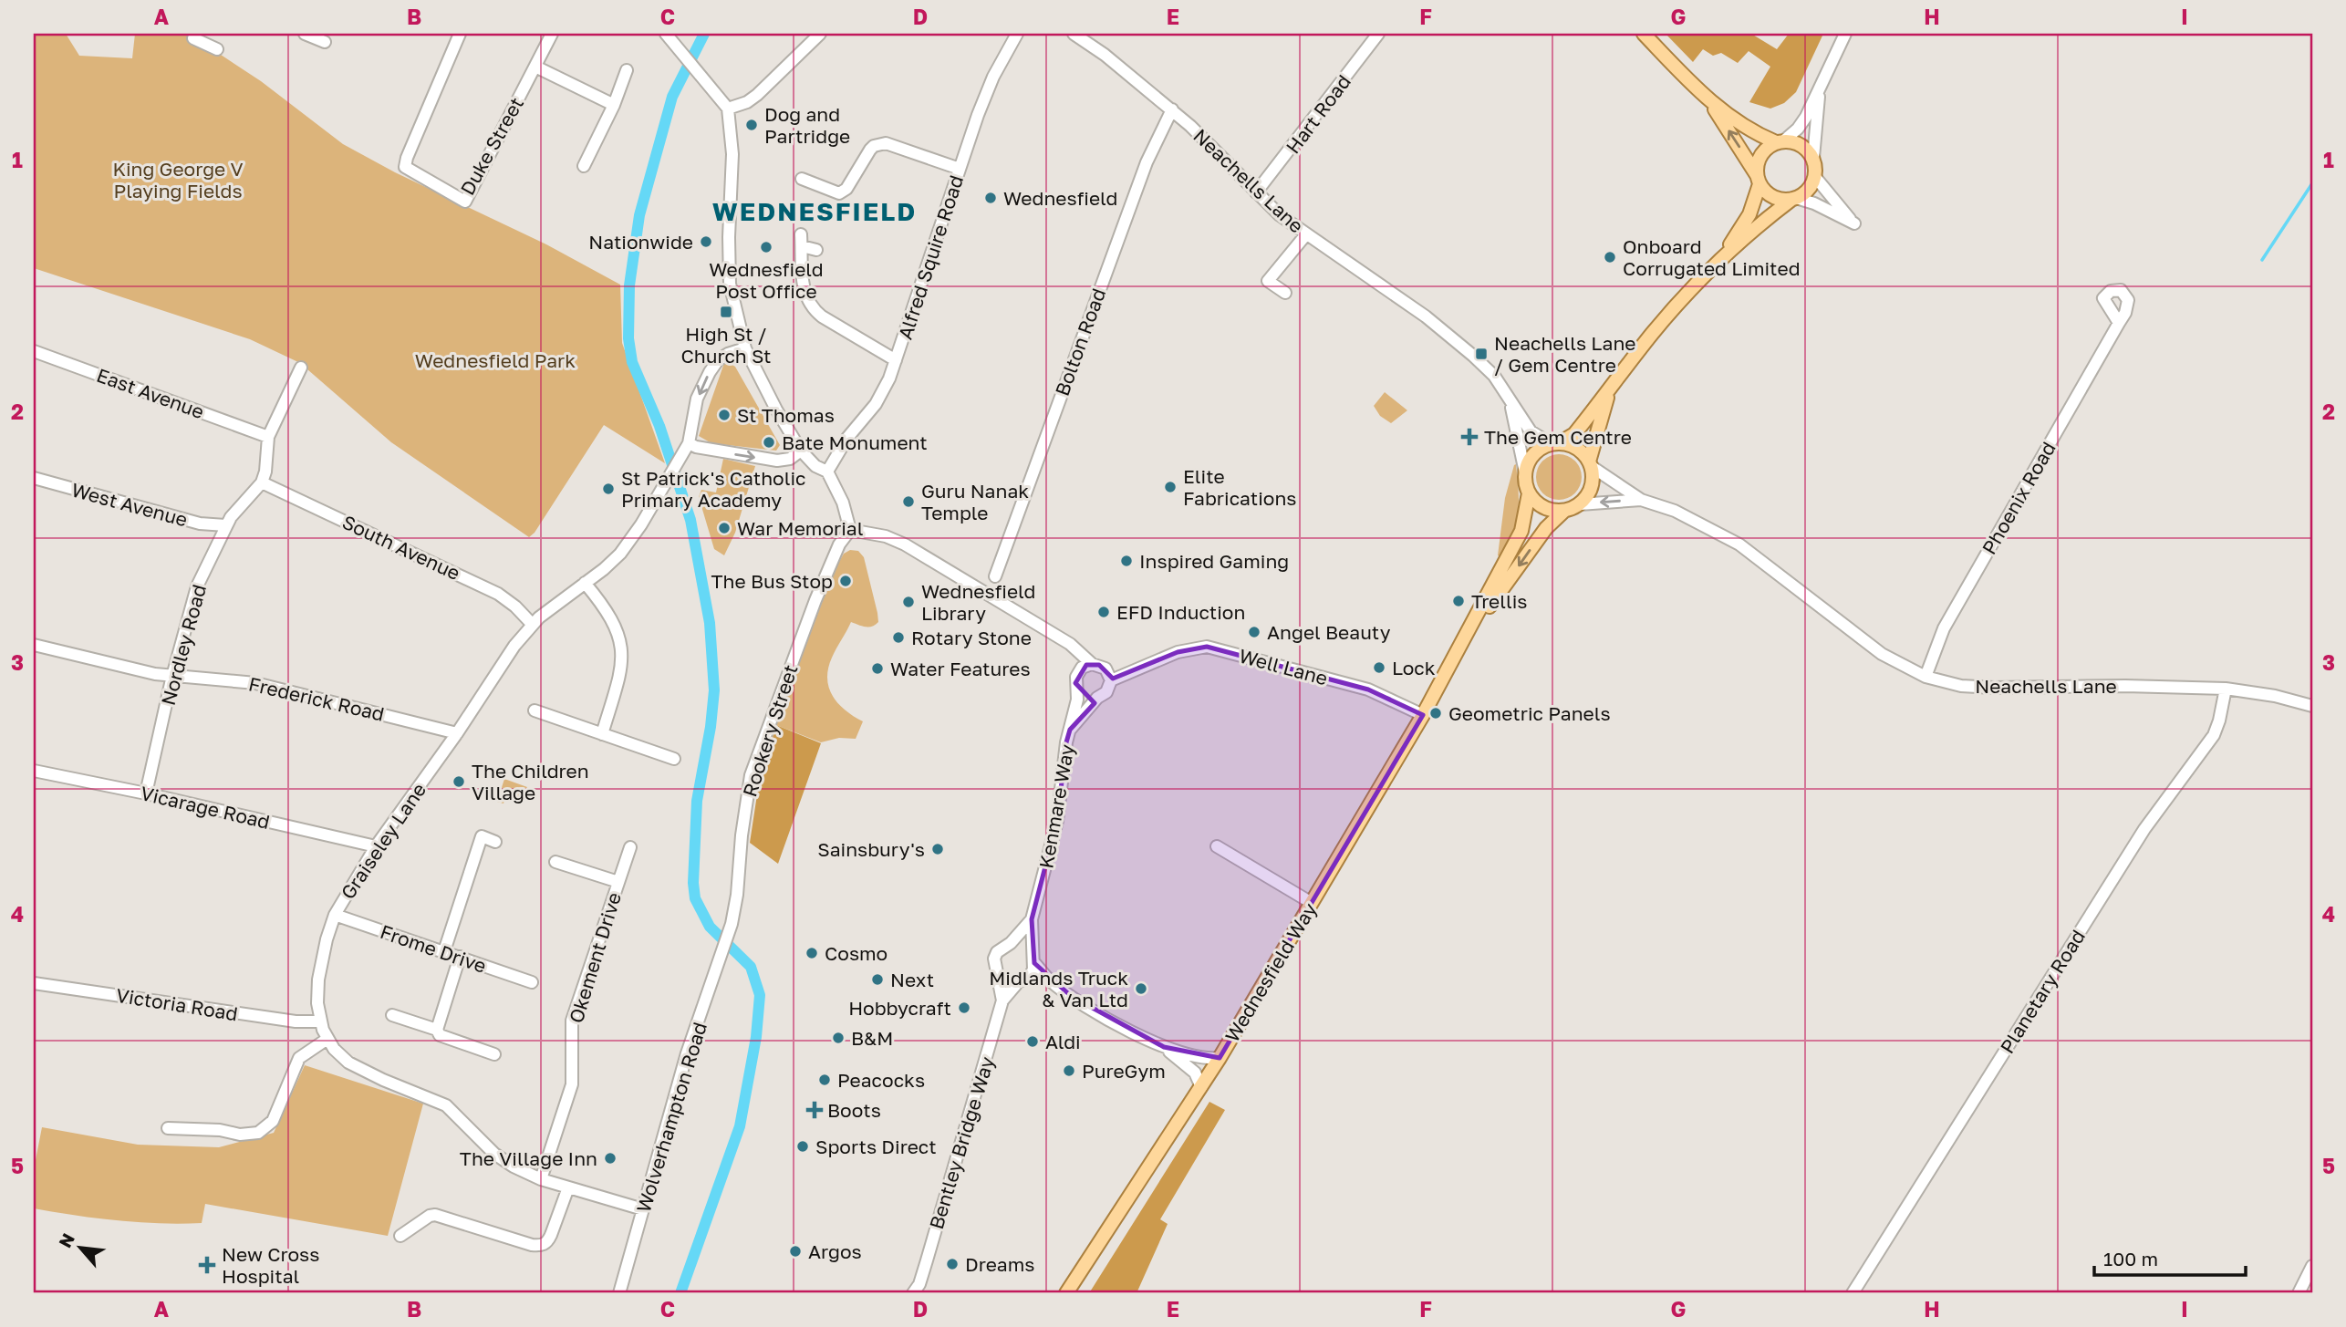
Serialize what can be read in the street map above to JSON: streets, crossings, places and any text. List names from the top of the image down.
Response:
{
  "streets": {
    "main road": ["Wednesfield Way"],
    "street": [
      "Hart Road",
      "Duke Street",
      "Neachells Lane",
      "Alfred Squire Road",
      "Bolton Road",
      "East Avenue",
      "Phoenix Road",
      "West Avenue",
      "South Avenue",
      "Nordley Road",
      "Well Lane",
      "Frederick Road",
      "Rookery Street",
      "Kenmare Way",
      "Vicarage Road",
      "Graiseley Lane",
      "Frome Drive",
      "Okement Drive",
      "Planetary Road",
      "Victoria Road",
      "Wolverhampton Road",
      "Bentley Bridge Way"
    ]
  },
  "crossings": [
    ["Hart Road", "Neachells Lane"],
    ["Neachells Lane", "Bolton Road"],
    ["Neachells Lane", "Phoenix Road"],
    ["Neachells Lane", "Wednesfield Way"],
    ["Neachells Lane", "Planetary Road"],
    ["West Avenue", "Nordley Road"],
    ["South Avenue", "Nordley Road"],
    ["South Avenue", "Graiseley Lane"],
    ["Nordley Road", "Frederick Road"],
    ["Nordley Road", "Vicarage Road"],
    ["Well Lane", "Wednesfield Way"],
    ["Frederick Road", "Graiseley Lane"],
    ["Rookery Street", "Wolverhampton Road"],
    ["Vicarage Road", "Graiseley Lane"],
    ["Graiseley Lane", "Frome Drive"],
    ["Graiseley Lane", "Okement Drive"],
    ["Graiseley Lane", "Victoria Road"],
    ["Graiseley Lane", "Wolverhampton Road"]
  ],
  "districts": ["WEDNESFIELD"],
  "parks": ["King George V Playing Fields", "Wednesfield Park"],
  "places": {
    "other": [
      "Dog and Partridge",
      "Wednesfield",
      "Nationwide",
      "Wednesfield Post Office",
      "Onboard Corrugated Limited",
      "St Thomas",
      "Bate Monument",
      "Elite Fabrications",
      "St Patrick's Catholic Primary Academy",
      "Guru Nanak Temple",
      "War Memorial",
      "Inspired Gaming",
      "The Bus Stop",
      "Trellis",
      "Wednesfield Library",
      "EFD Induction",
      "Angel Beauty",
      "Rotary Stone",
      "Lock",
      "Water Features",
      "Geometric Panels",
      "The Children Village",
      "Sainsbury's",
      "Cosmo",
      "Next",
      "Midlands Truck & Van Ltd",
      "Hobbycraft",
      "B&M",
      "Aldi",
      "PureGym",
      "Peacocks",
      "Sports Direct",
      "The Village Inn",
      "Argos",
      "Dreams"
    ],
    "transit": ["High St / Church St", "Neachells Lane / Gem Centre"],
    "health": ["The Gem Centre", "Boots", "New Cross Hospital"]
  },
  "scale_bar": "100 m",
  "north": "top left",
  "grid": {
    "columns": [
      "A",
      "B",
      "C",
      "D",
      "E",
      "F",
      "G",
      "H",
      "I"
    ],
    "rows": [
      "1",
      "2",
      "3",
      "4",
      "5"
    ]
  }
}
